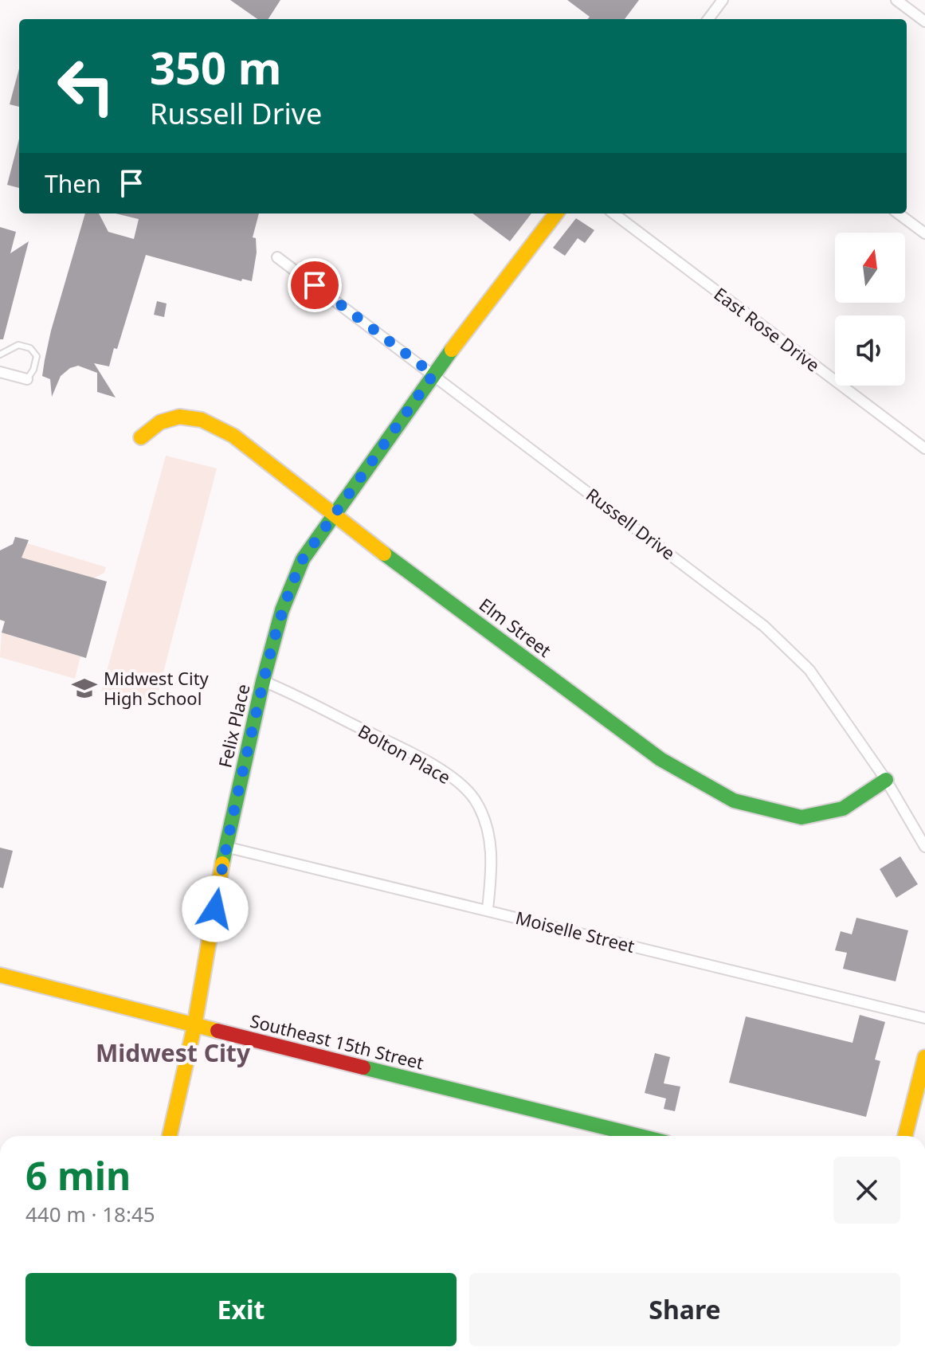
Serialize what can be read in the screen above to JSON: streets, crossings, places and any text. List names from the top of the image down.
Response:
{
  "streets": {
    "street": [
      "East Rose Drive",
      "Russell Drive",
      "Elm Street",
      "Felix Place",
      "Bolton Place",
      "Moiselle Street",
      "Southeast 15th Street"
    ]
  },
  "crossings": [
    ["Russell Drive", "Elm Street"],
    ["Russell Drive", "Felix Place"],
    ["Elm Street", "Felix Place"],
    ["Felix Place", "Bolton Place"],
    ["Felix Place", "Moiselle Street"],
    ["Felix Place", "Southeast 15th Street"],
    ["Bolton Place", "Moiselle Street"]
  ],
  "districts": ["Midwest City"],
  "places": {
    "school or university": ["Midwest City High School"]
  },
  "north": "top",
  "page": {
    "turn": ["350 m", "Russell Drive"],
    "then": "Then",
    "heading": ["6 min", "440 m · 18:45"],
    "buttons": ["Exit", "Share"]
  }
}
